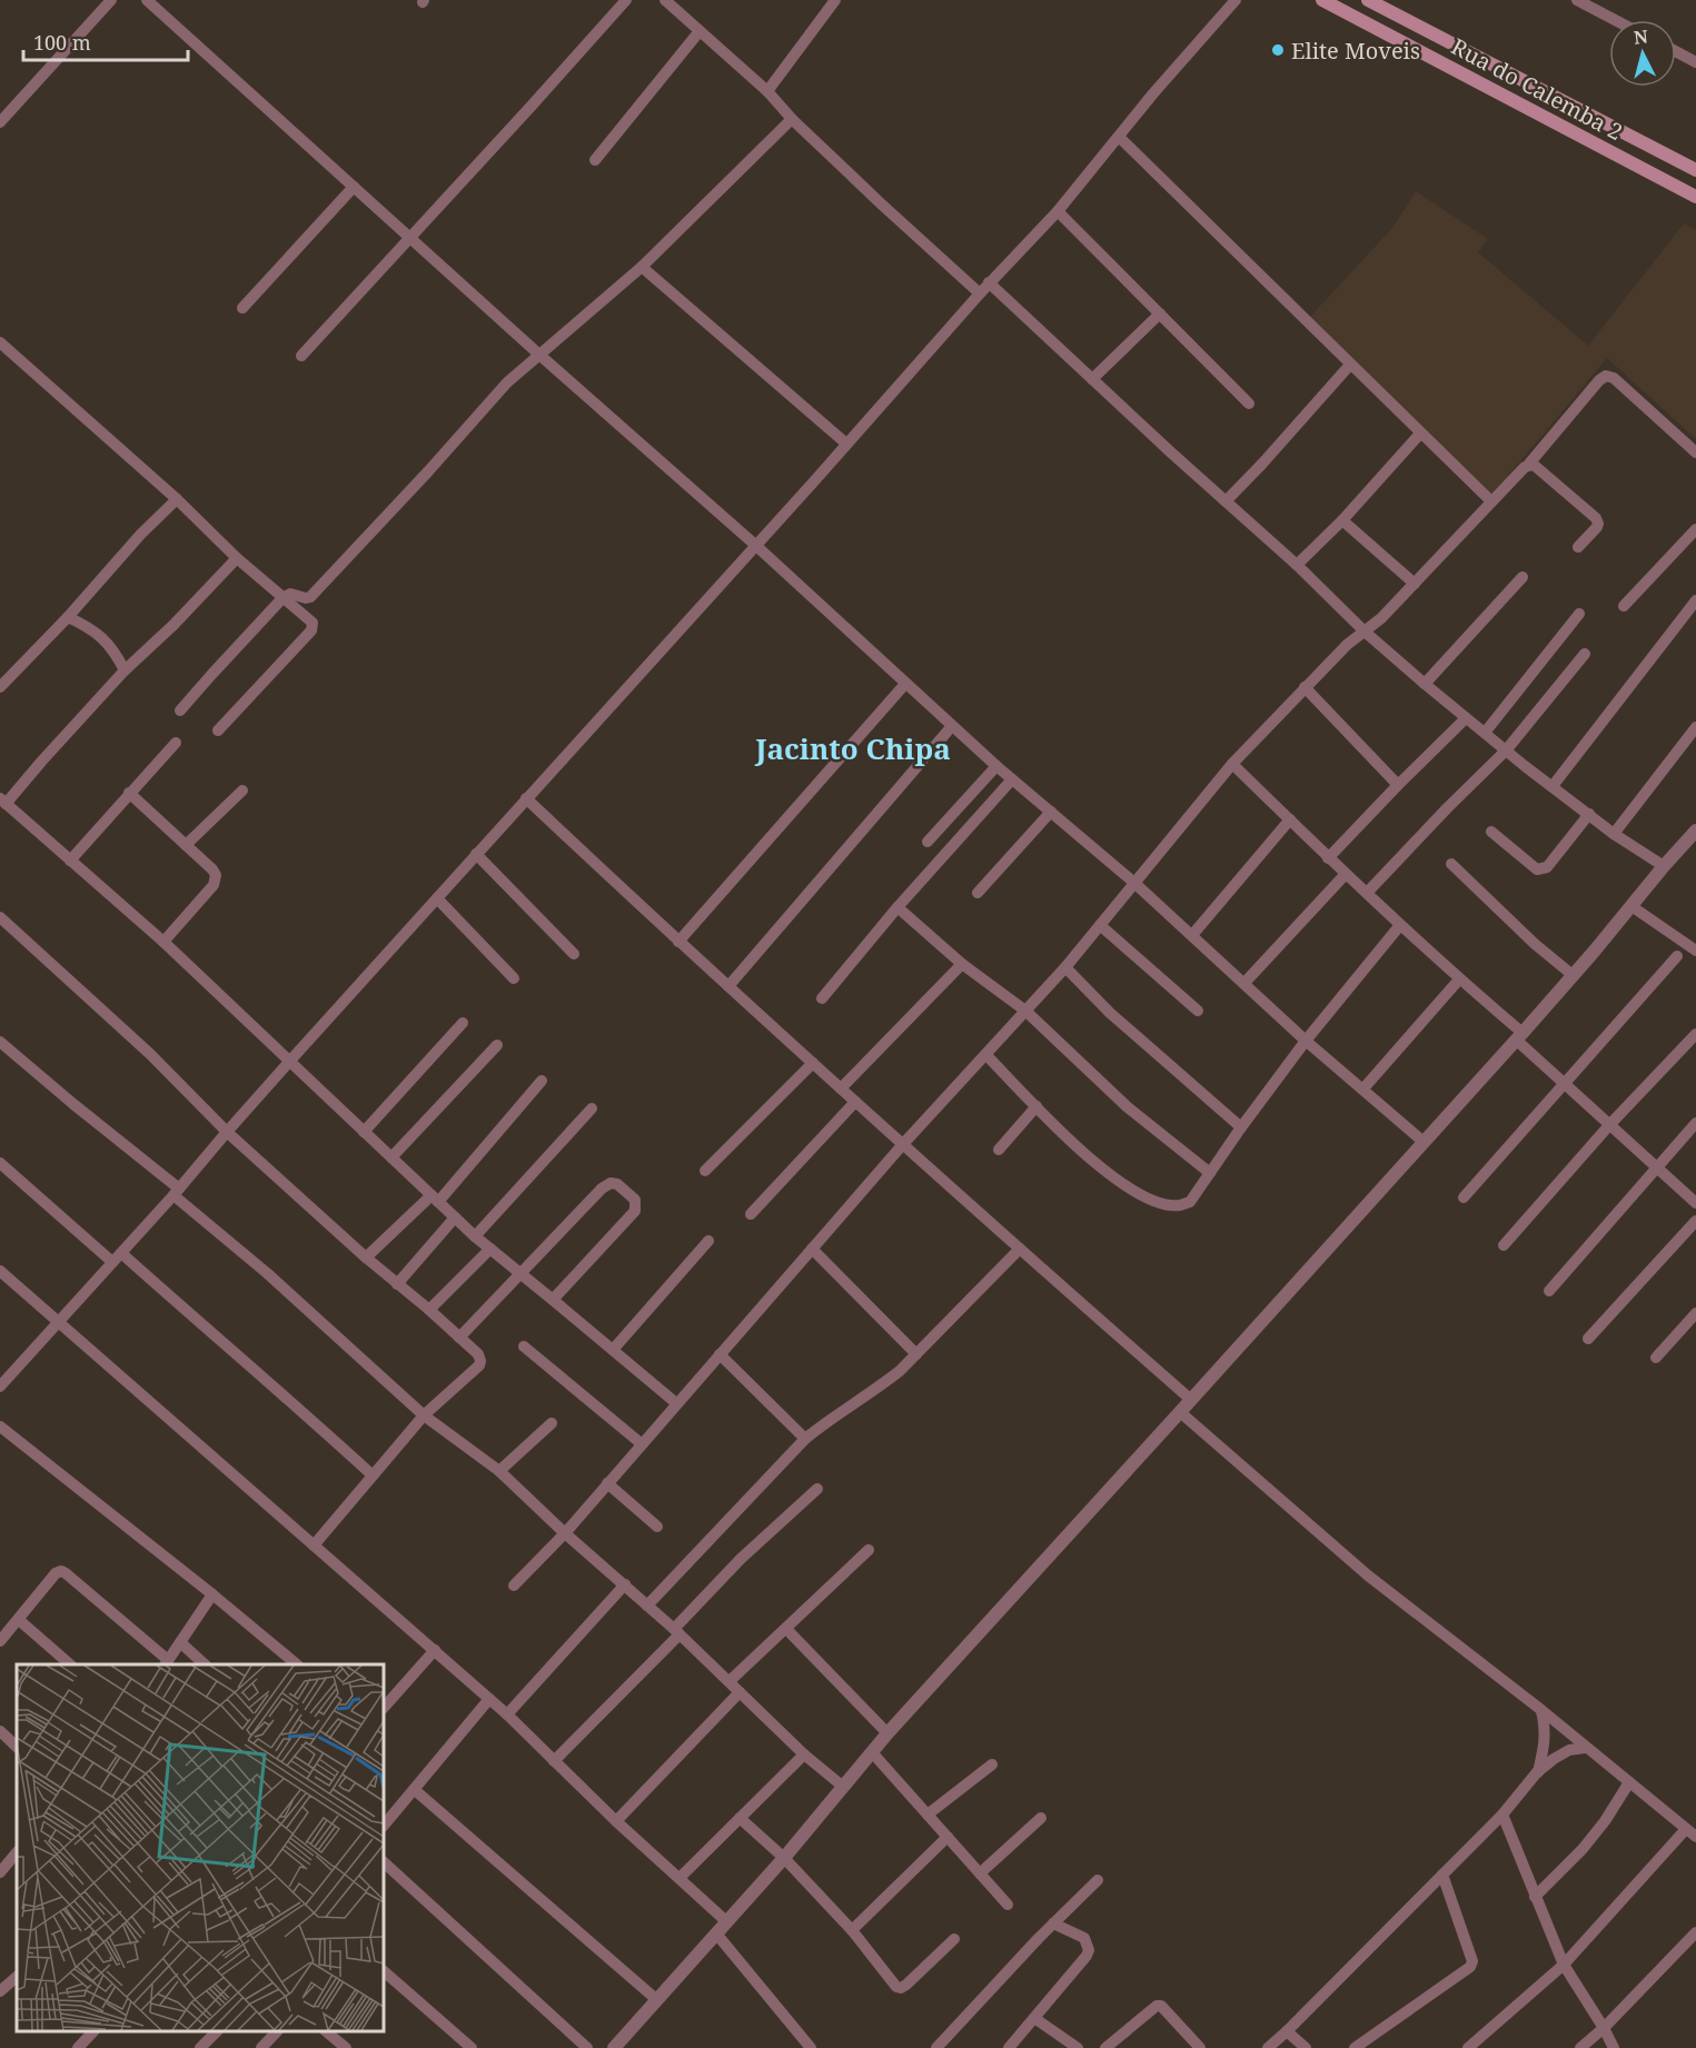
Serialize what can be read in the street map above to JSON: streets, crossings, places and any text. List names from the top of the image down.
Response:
{
  "streets": {
    "main road": ["Rua do Calemba 2"]
  },
  "districts": ["Jacinto Chipa"],
  "places": ["Elite Moveis"],
  "scale_bar": "100 m",
  "north": "top"
}
